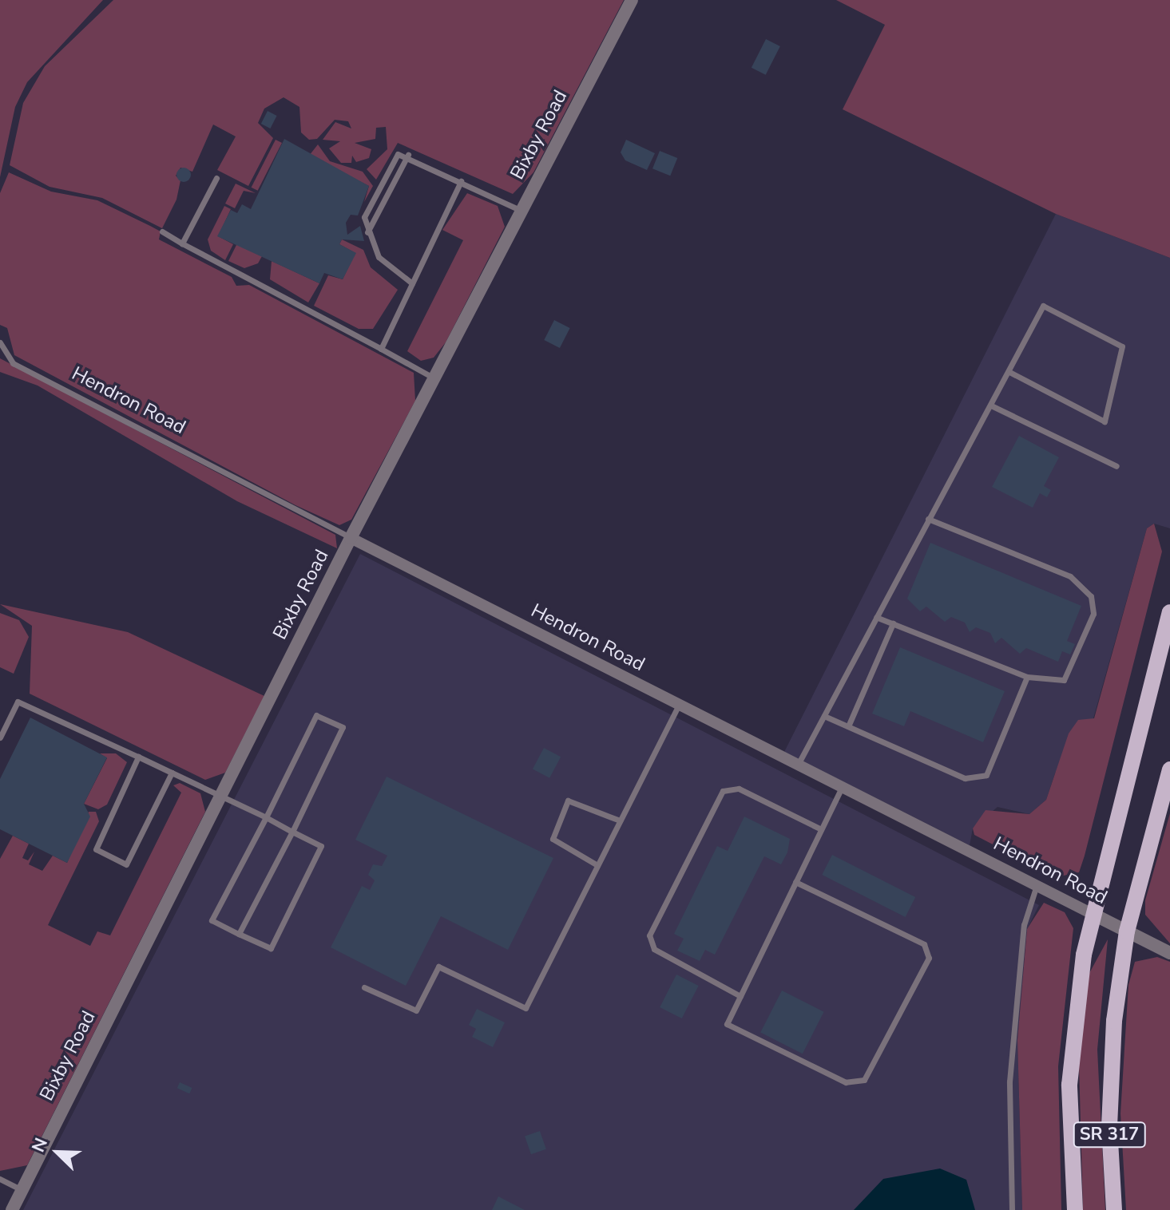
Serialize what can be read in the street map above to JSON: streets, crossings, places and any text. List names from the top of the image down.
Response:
{
  "streets": {
    "main road": ["SR 317"],
    "street": ["Bixby Road", "Hendron Road"]
  },
  "crossings": [
    ["Bixby Road", "Hendron Road"],
    ["Hendron Road", "SR 317"]
  ],
  "north": "top left"
}
